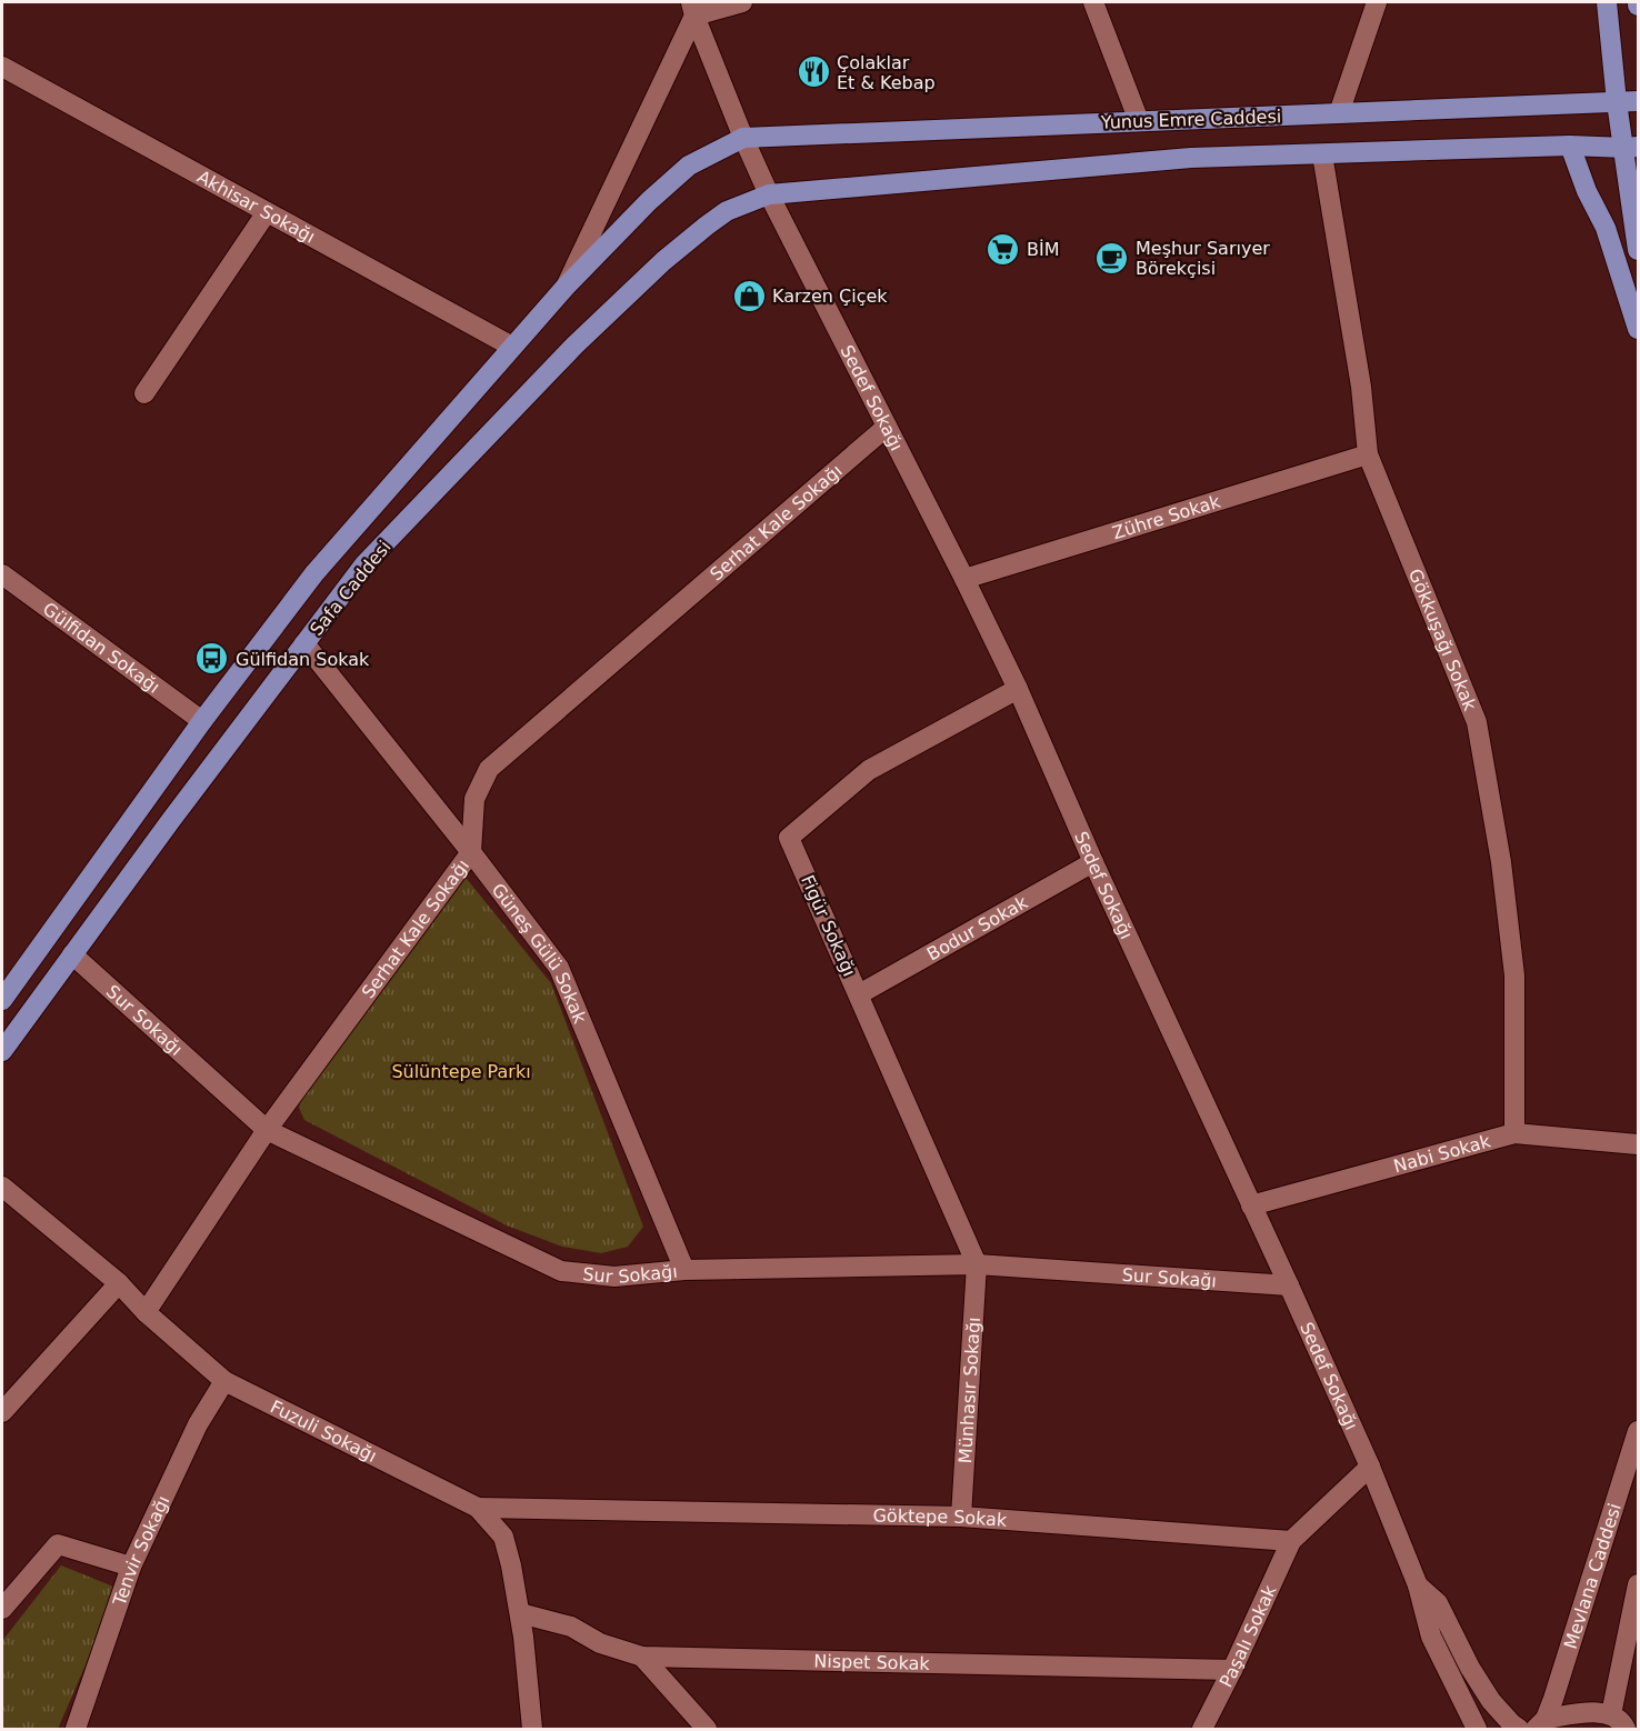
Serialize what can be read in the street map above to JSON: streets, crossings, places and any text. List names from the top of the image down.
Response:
{
  "streets": {
    "main road": ["Yunus Emre Caddesi", "Safa Caddesi"],
    "street": [
      "Akhisar Sokağı",
      "Sedef Sokağı",
      "Zühre Sokak",
      "Serhat Kale Sokağı",
      "Gökkuşağı Sokak",
      "Gülfidan Sokağı",
      "Figür Sokağı",
      "Bodur Sokak",
      "Güneş Gülü Sokak",
      "Sur Sokağı",
      "Nabi Sokak",
      "Münhasır Sokağı",
      "Fuzuli Sokağı",
      "Göktepe Sokak",
      "Tenvir Sokağı",
      "Mevlana Caddesi",
      "Paşalı Sokak",
      "Nispet Sokak"
    ]
  },
  "crossings": [
    ["Yunus Emre Caddesi", "Sedef Sokağı"],
    ["Yunus Emre Caddesi", "Safa Caddesi"],
    ["Akhisar Sokağı", "Safa Caddesi"],
    ["Sedef Sokağı", "Zühre Sokak"],
    ["Sedef Sokağı", "Serhat Kale Sokağı"],
    ["Sedef Sokağı", "Safa Caddesi"],
    ["Sedef Sokağı", "Figür Sokağı"],
    ["Sedef Sokağı", "Bodur Sokak"],
    ["Sedef Sokağı", "Sur Sokağı"],
    ["Sedef Sokağı", "Nabi Sokak"],
    ["Zühre Sokak", "Gökkuşağı Sokak"],
    ["Serhat Kale Sokağı", "Güneş Gülü Sokak"],
    ["Serhat Kale Sokağı", "Sur Sokağı"],
    ["Serhat Kale Sokağı", "Fuzuli Sokağı"],
    ["Safa Caddesi", "Gülfidan Sokağı"],
    ["Safa Caddesi", "Güneş Gülü Sokak"],
    ["Safa Caddesi", "Sur Sokağı"],
    ["Gökkuşağı Sokak", "Nabi Sokak"],
    ["Figür Sokağı", "Bodur Sokak"],
    ["Figür Sokağı", "Sur Sokağı"],
    ["Figür Sokağı", "Münhasır Sokağı"],
    ["Güneş Gülü Sokak", "Sur Sokağı"],
    ["Sur Sokağı", "Münhasır Sokağı"],
    ["Münhasır Sokağı", "Göktepe Sokak"],
    ["Fuzuli Sokağı", "Göktepe Sokak"],
    ["Fuzuli Sokağı", "Tenvir Sokağı"],
    ["Fuzuli Sokağı", "Nispet Sokak"],
    ["Göktepe Sokak", "Paşalı Sokak"],
    ["Paşalı Sokak", "Nispet Sokak"]
  ],
  "parks": ["Sülüntepe Parkı"],
  "places": {
    "restaurant": ["Çolaklar Et & Kebap"],
    "supermarket": ["BİM"],
    "cafe": ["Meşhur Sarıyer Börekçisi"],
    "shop": ["Karzen Çiçek"],
    "bus stop": ["Gülfidan Sokak"]
  }
}
